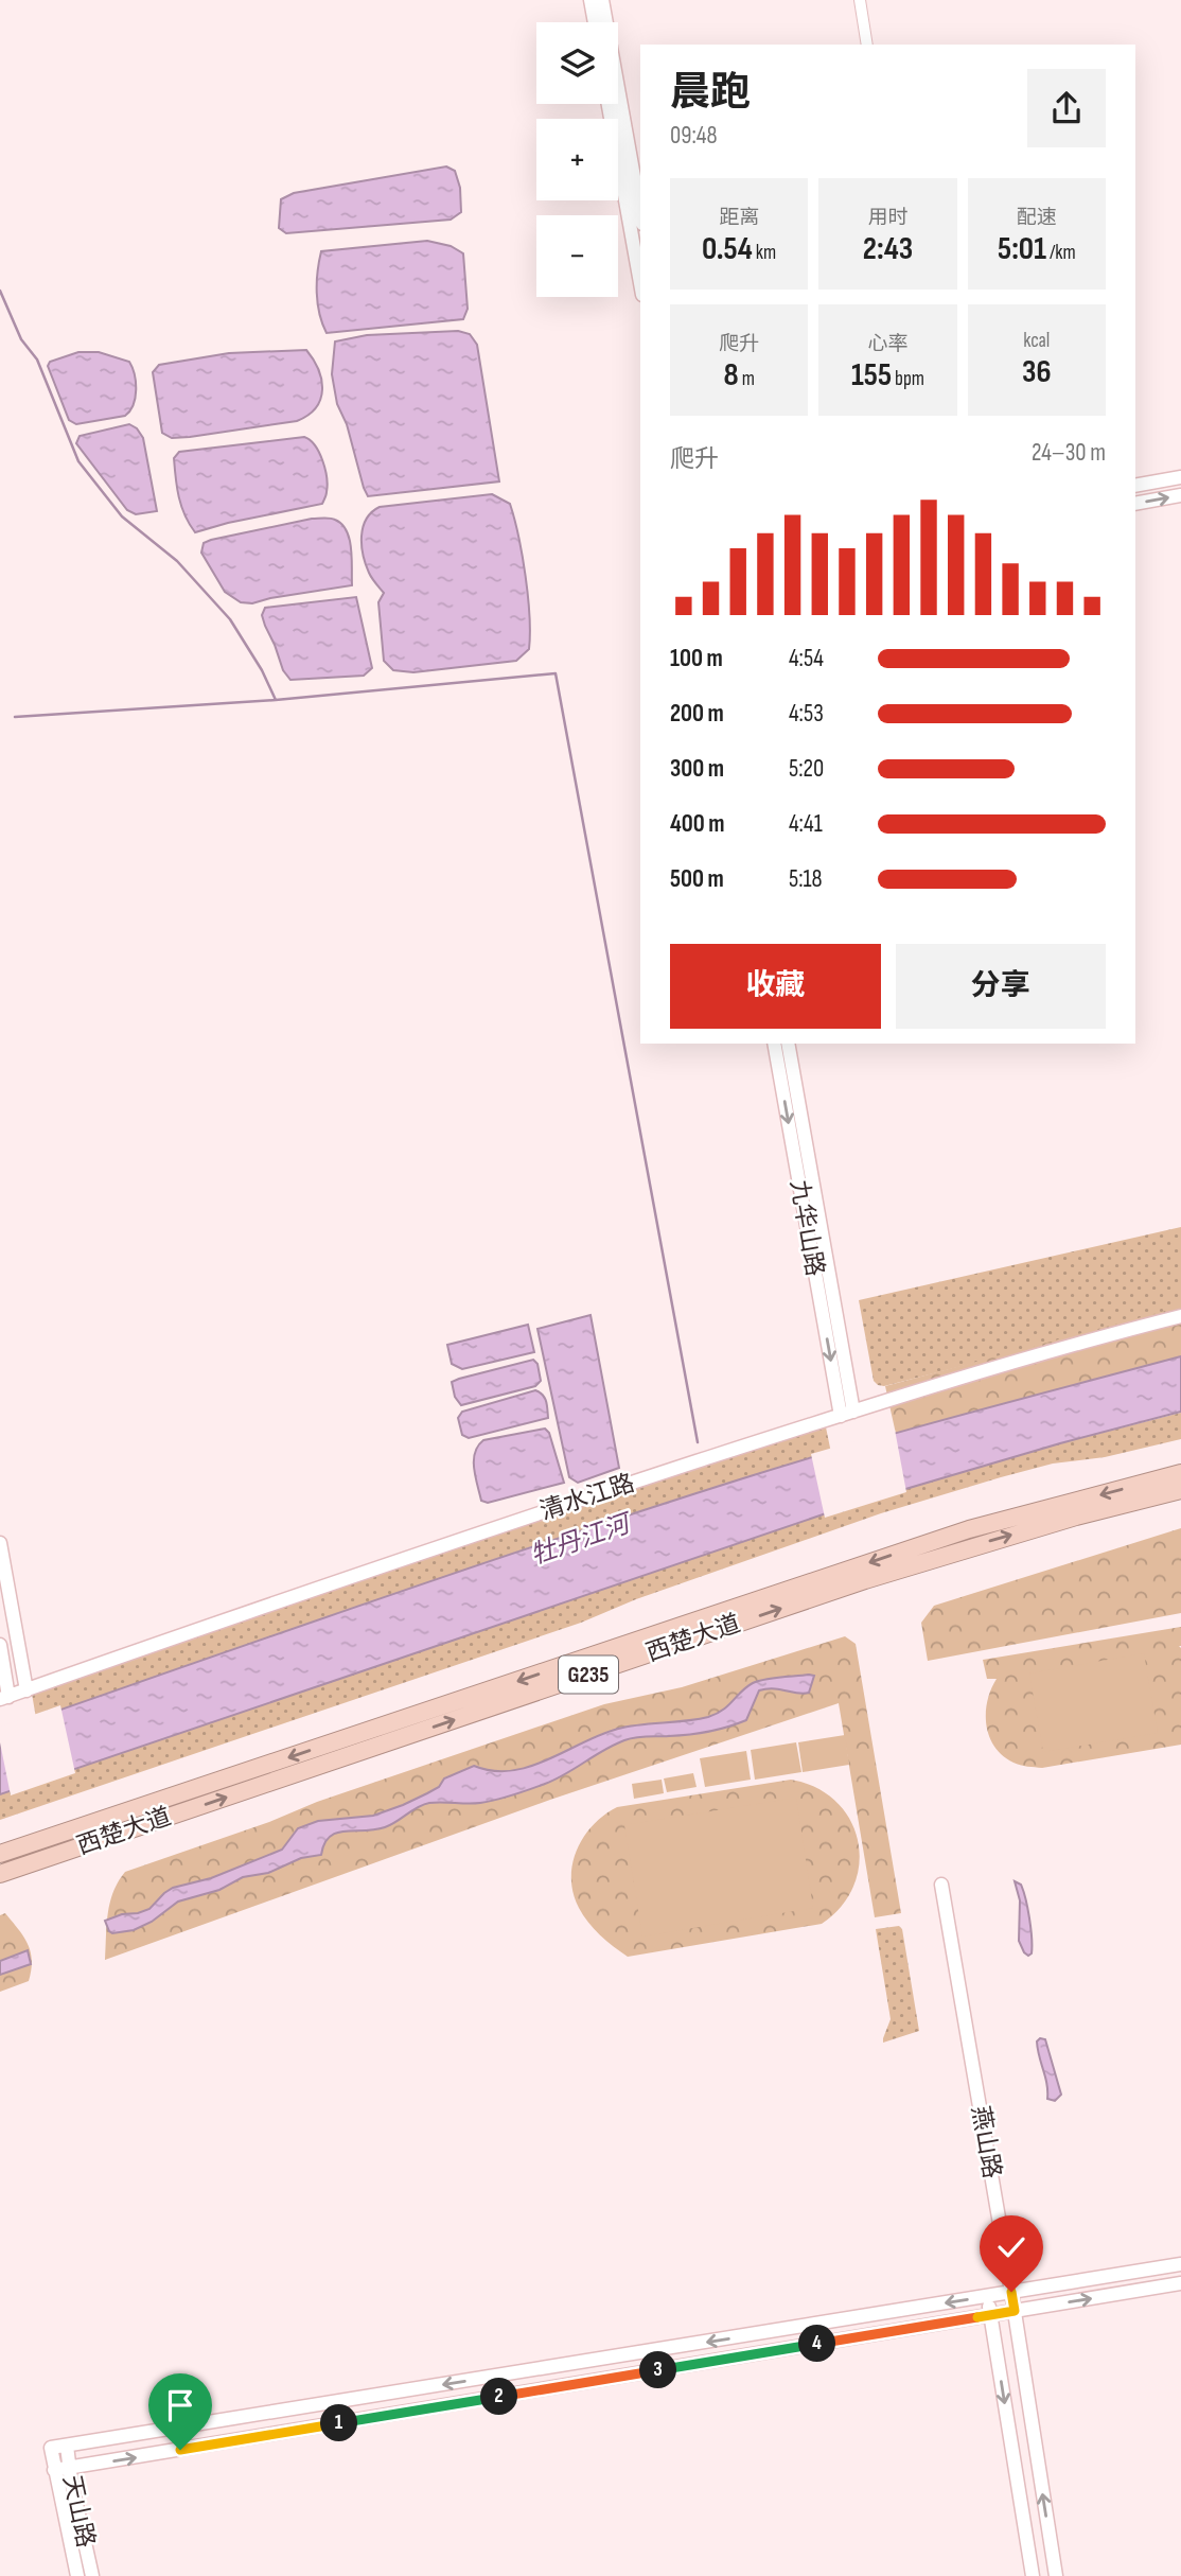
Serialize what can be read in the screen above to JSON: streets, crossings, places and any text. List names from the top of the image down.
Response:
{
  "streets": {
    "highway": ["西楚大道", "G235"],
    "street": [
      "九华山路",
      "清水江路",
      "燕山路",
      "天山路"
    ]
  },
  "crossings": [
    ["九华山路", "清水江路"]
  ],
  "water": ["牡丹江河"],
  "page": {
    "map_buttons": ["+", "−"],
    "heading": ["晨跑", "09:48"],
    "stats": [
      ["距离", "0.54 km"],
      ["用时", "2:43"],
      ["配速", "5:01 /km"],
      ["爬升", "8 m"],
      ["心率", "155 bpm"],
      ["kcal", "36"]
    ],
    "chart": ["爬升", "24–30 m"],
    "list": [
      {
        "name": "100 m",
        "note": "4:54"
      },
      {
        "name": "200 m",
        "note": "4:53"
      },
      {
        "name": "300 m",
        "note": "5:20"
      },
      {
        "name": "400 m",
        "note": "4:41"
      },
      {
        "name": "500 m",
        "note": "5:18"
      }
    ],
    "buttons": ["收藏", "分享"],
    "pins": [
      "4",
      "3",
      "2",
      "1"
    ]
  }
}
